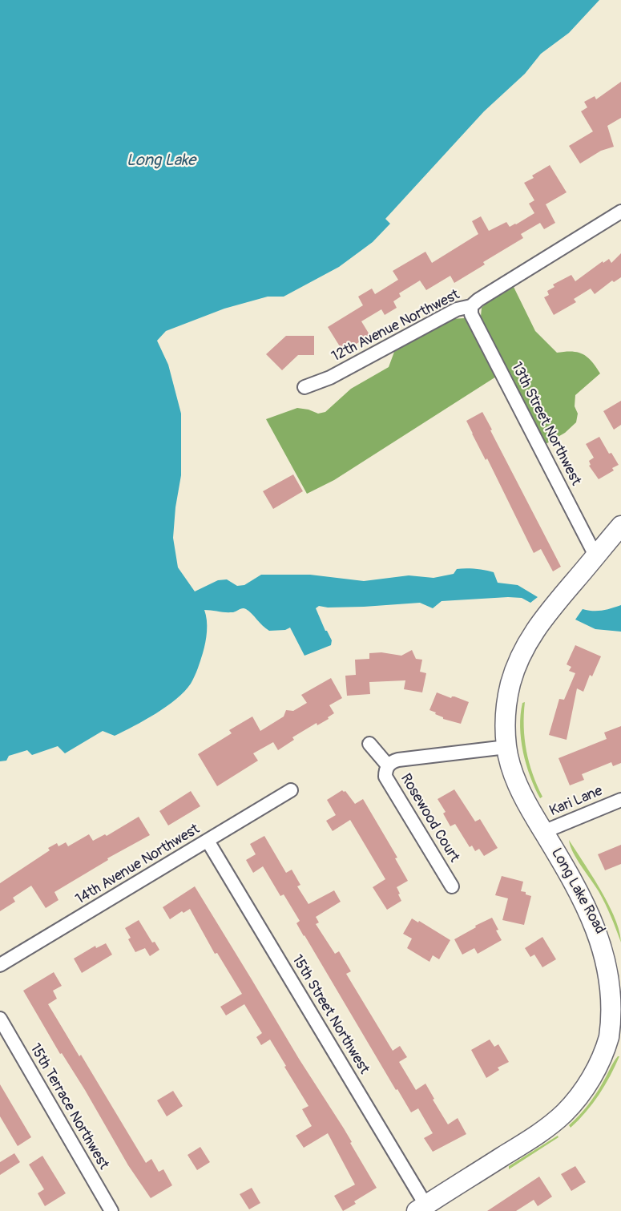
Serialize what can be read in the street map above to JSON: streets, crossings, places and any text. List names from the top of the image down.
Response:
{
  "streets": {
    "street": [
      "12th Avenue Northwest",
      "13th Street Northwest",
      "Kari Lane",
      "Rosewood Court",
      "14th Avenue Northwest",
      "Long Lake Road",
      "15th Street Northwest",
      "15th Terrace Northwest"
    ]
  },
  "crossings": [
    ["12th Avenue Northwest", "13th Street Northwest"],
    ["13th Street Northwest", "Long Lake Road"],
    ["Kari Lane", "Long Lake Road"],
    ["Rosewood Court", "Long Lake Road"],
    ["14th Avenue Northwest", "15th Street Northwest"],
    ["Long Lake Road", "15th Street Northwest"]
  ],
  "water": ["Long Lake"]
}
